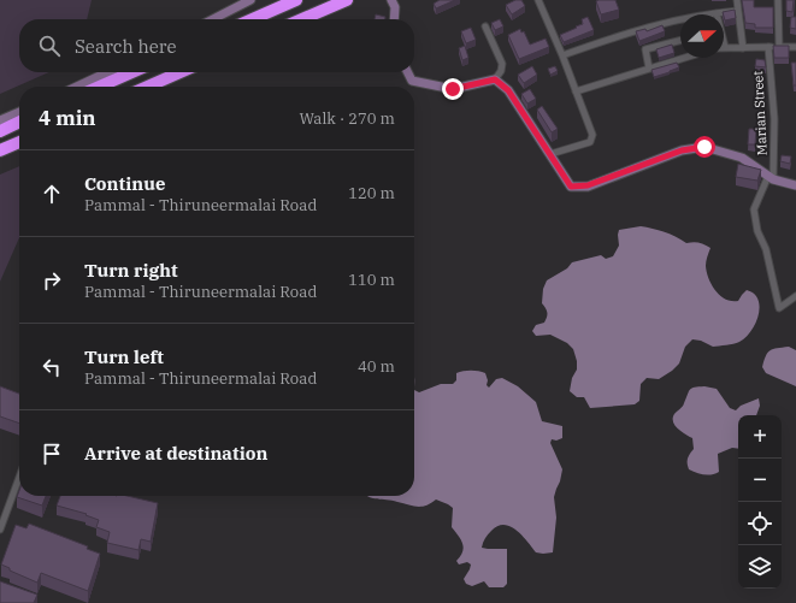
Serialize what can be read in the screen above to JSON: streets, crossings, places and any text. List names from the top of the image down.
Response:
{
  "streets": {
    "street": ["Marian Street"]
  },
  "north": "right",
  "page": {
    "search": "Search here",
    "heading": ["4 min", "Walk · 270 m"],
    "list": [
      ["Continue", "Pammal - Thiruneermalai Road", "120 m"],
      ["Turn right", "Pammal - Thiruneermalai Road", "110 m"],
      ["Turn left", "Pammal - Thiruneermalai Road", "40 m"],
      "Arrive at destination"
    ],
    "map_buttons": ["+", "−"]
  }
}
